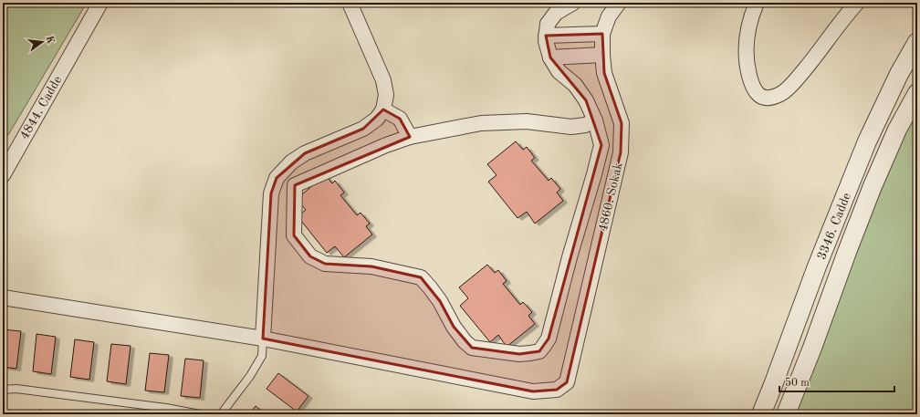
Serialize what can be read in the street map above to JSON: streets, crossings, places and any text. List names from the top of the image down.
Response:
{
  "streets": {
    "street": ["4844. Cadde", "4860. Sokak", "3346. Cadde"]
  },
  "scale_bar": "50 m",
  "north": "right"
}
